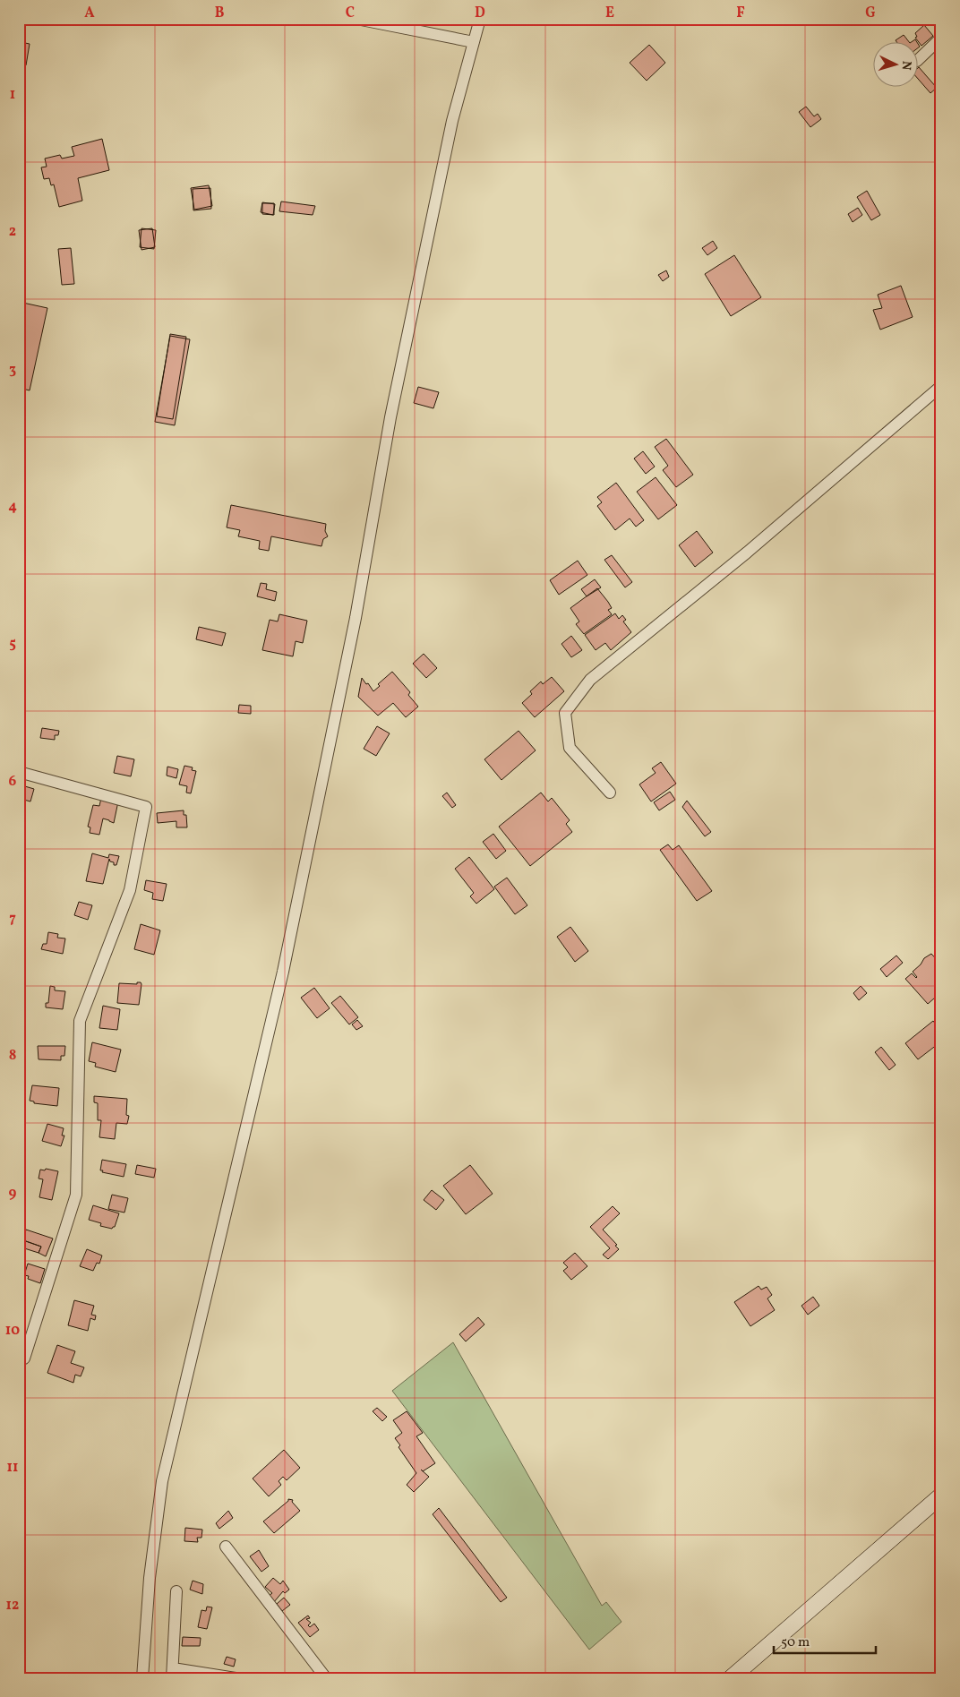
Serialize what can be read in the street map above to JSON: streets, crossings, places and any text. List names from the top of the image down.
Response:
{
  "scale_bar": "50 m",
  "north": "right",
  "grid": {
    "columns": [
      "A",
      "B",
      "C",
      "D",
      "E",
      "F",
      "G"
    ],
    "rows": [
      "1",
      "2",
      "3",
      "4",
      "5",
      "6",
      "7",
      "8",
      "9",
      "10",
      "11",
      "12"
    ]
  }
}
